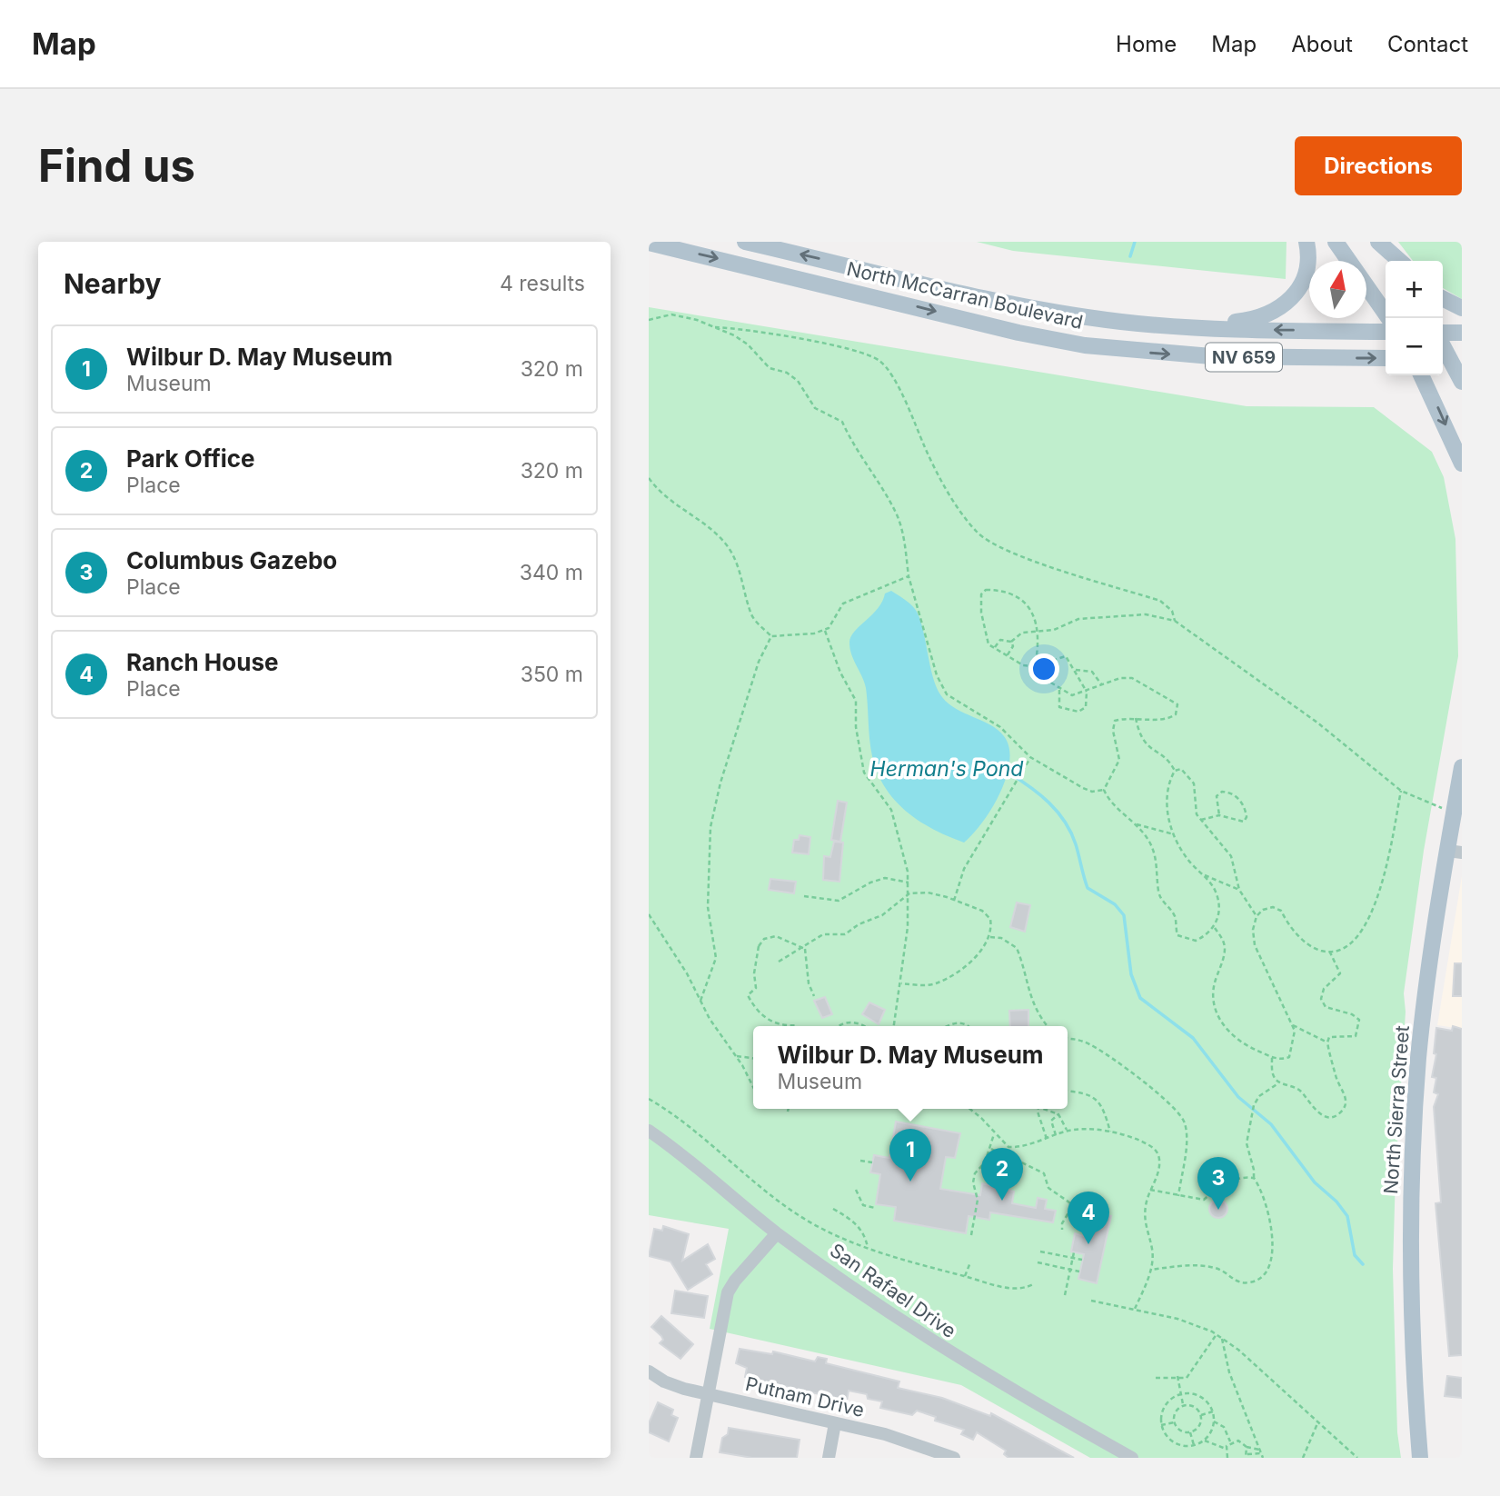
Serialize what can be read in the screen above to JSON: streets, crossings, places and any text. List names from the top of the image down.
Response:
{
  "streets": {
    "main road": ["North McCarran Boulevard", "NV 659", "North Sierra Street"],
    "street": ["San Rafael Drive", "Putnam Drive"]
  },
  "water": ["Herman's Pond"],
  "north": "top",
  "page": {
    "header": "Map",
    "nav": [
      "Home",
      "Map",
      "About",
      "Contact"
    ],
    "buttons": "Directions",
    "title": "Find us",
    "heading": ["Nearby", "4 results"],
    "map_buttons": ["+", "−"],
    "list": [
      {
        "mark": "1",
        "name": "Wilbur D. May Museum",
        "note": "Museum",
        "value": "320 m"
      },
      {
        "mark": "2",
        "name": "Park Office",
        "note": "Place",
        "value": "320 m"
      },
      {
        "mark": "3",
        "name": "Columbus Gazebo",
        "note": "Place",
        "value": "340 m"
      },
      {
        "mark": "4",
        "name": "Ranch House",
        "note": "Place",
        "value": "350 m"
      }
    ],
    "popup": ["Wilbur D. May Museum", "Museum"],
    "pins": [
      "1",
      "2",
      "3",
      "4"
    ]
  }
}
